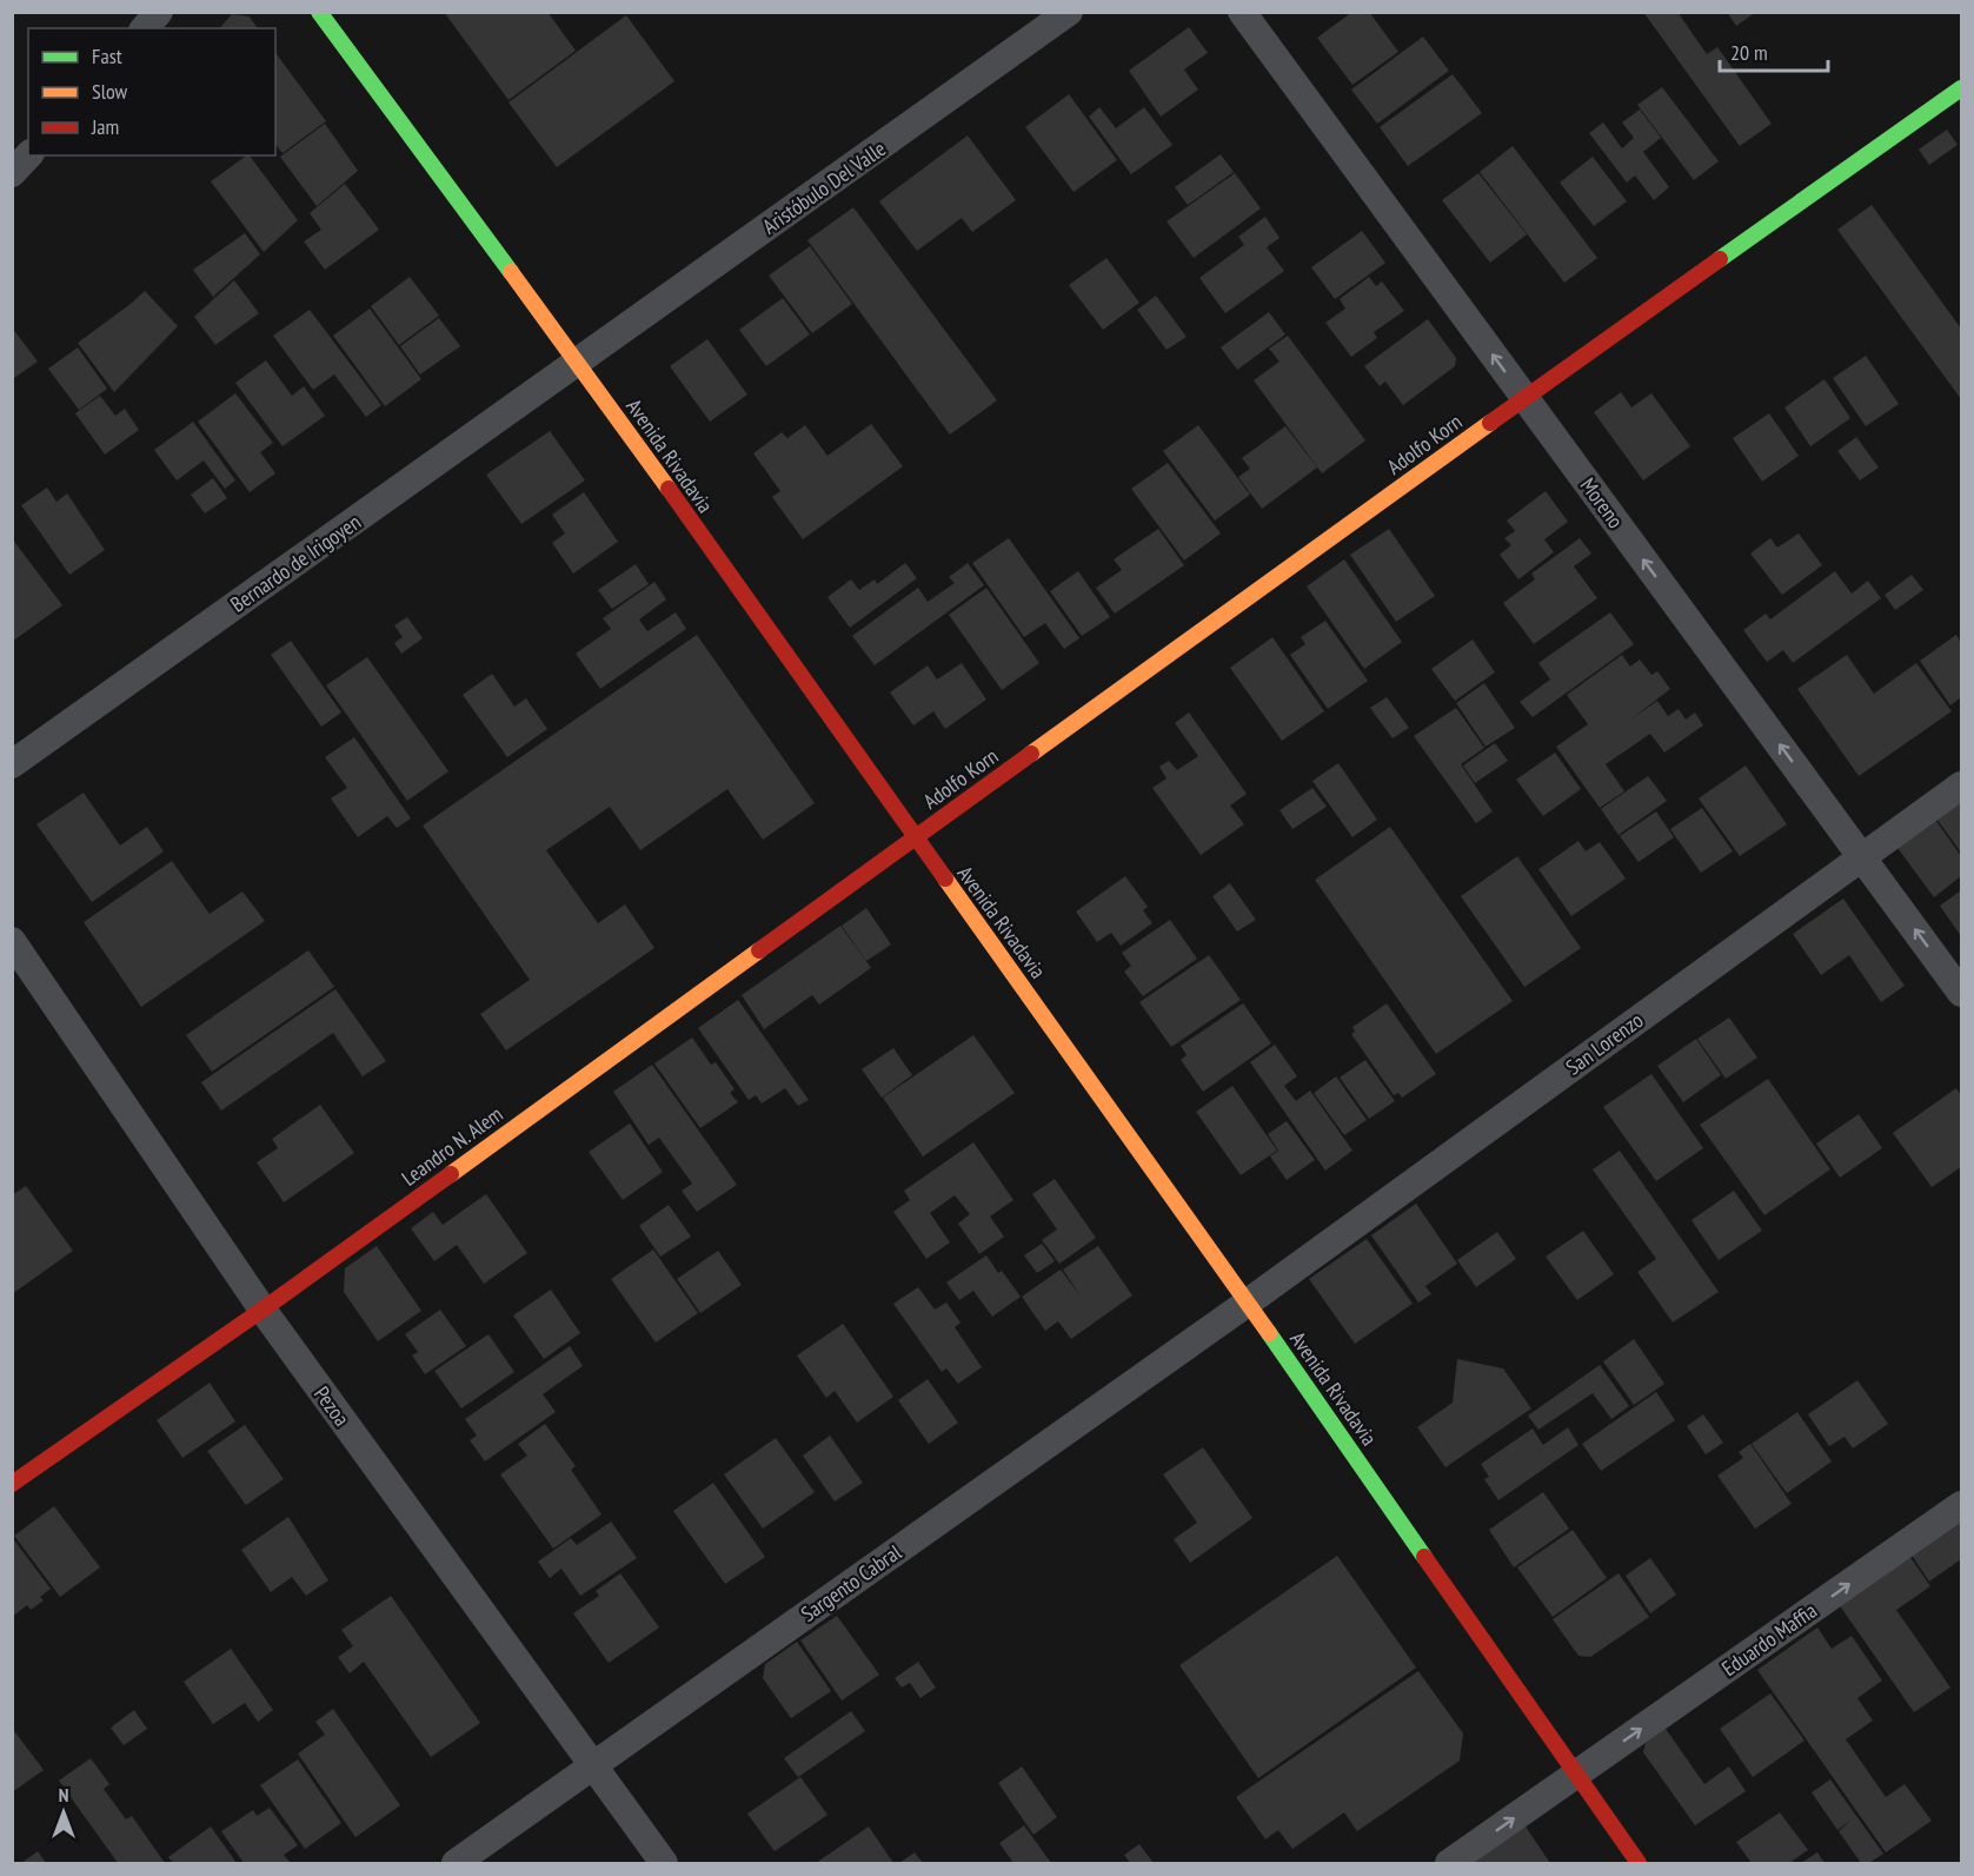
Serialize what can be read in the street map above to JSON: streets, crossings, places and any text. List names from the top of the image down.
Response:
{
  "streets": {
    "street": [
      "Aristóbulo Del Valle",
      "Adolfo Korn",
      "Avenida Rivadavia",
      "Moreno",
      "Bernardo de Irigoyen",
      "San Lorenzo",
      "Leandro N. Alem",
      "Pezoa",
      "Sargento Cabral",
      "Eduardo Maffia"
    ]
  },
  "crossings": [
    ["Aristóbulo Del Valle", "Avenida Rivadavia"],
    ["Aristóbulo Del Valle", "Bernardo de Irigoyen"],
    ["Adolfo Korn", "Avenida Rivadavia"],
    ["Adolfo Korn", "Moreno"],
    ["Adolfo Korn", "Leandro N. Alem"],
    ["Avenida Rivadavia", "Bernardo de Irigoyen"],
    ["Avenida Rivadavia", "San Lorenzo"],
    ["Avenida Rivadavia", "Leandro N. Alem"],
    ["Avenida Rivadavia", "Sargento Cabral"],
    ["Avenida Rivadavia", "Eduardo Maffia"],
    ["Moreno", "San Lorenzo"],
    ["San Lorenzo", "Sargento Cabral"],
    ["Leandro N. Alem", "Pezoa"],
    ["Pezoa", "Sargento Cabral"]
  ],
  "one_way": ["Moreno", "Eduardo Maffia"],
  "legend": ["Fast", "Slow", "Jam"],
  "scale_bar": "20 m",
  "north": "top"
}
